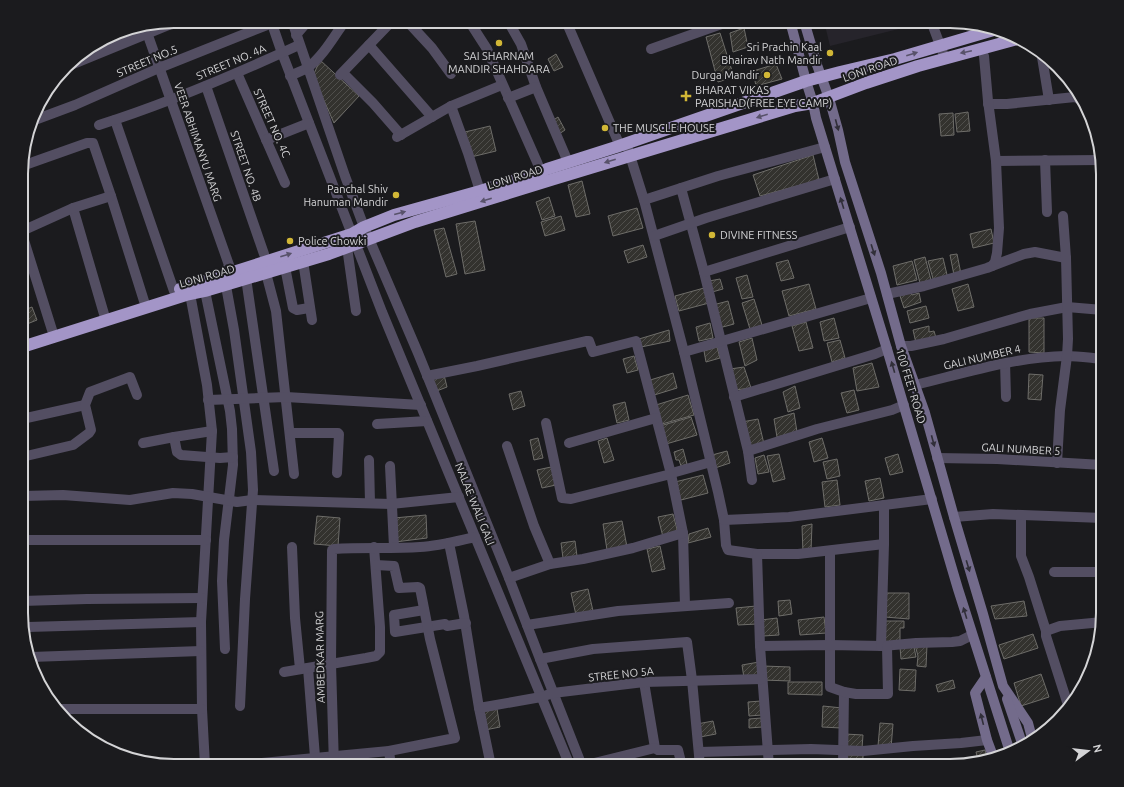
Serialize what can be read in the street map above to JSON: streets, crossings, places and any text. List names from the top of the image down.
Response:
{
  "streets": {
    "highway": ["LONI ROAD"],
    "main road": ["100 FEET ROAD"],
    "street": [
      "STREET NO.5",
      "STREET NO. 4A",
      "STREET NO. 4C",
      "VEER ABHIMANYU MARG",
      "STREET NO. 4B",
      "GALI NUMBER 4",
      "GALI NUMBER 5",
      "NALAE WALI GALI",
      "AMBEDKAR MARG",
      "STREE NO 5A"
    ]
  },
  "crossings": [
    ["STREET NO.5", "VEER ABHIMANYU MARG"],
    ["STREET NO. 4A", "STREET NO. 4C"],
    ["STREET NO. 4A", "VEER ABHIMANYU MARG"],
    ["STREET NO. 4A", "STREET NO. 4B"],
    ["LONI ROAD", "VEER ABHIMANYU MARG"],
    ["LONI ROAD", "100 FEET ROAD"],
    ["LONI ROAD", "NALAE WALI GALI"],
    ["GALI NUMBER 4", "100 FEET ROAD"],
    ["100 FEET ROAD", "GALI NUMBER 5"],
    ["NALAE WALI GALI", "STREE NO 5A"]
  ],
  "places": {
    "other": [
      "SAI SHARNAM MANDIR SHAHDARA",
      "Sri Prachin Kaal Bhairav Nath Mandir",
      "Durga Mandir",
      "THE MUSCLE HOUSE",
      "Panchal Shiv Hanuman Mandir",
      "DIVINE FITNESS",
      "Police Chowki"
    ],
    "health": ["BHARAT VIKAS PARISHAD(FREE EYE CAMP)"]
  },
  "north": "right"
}
